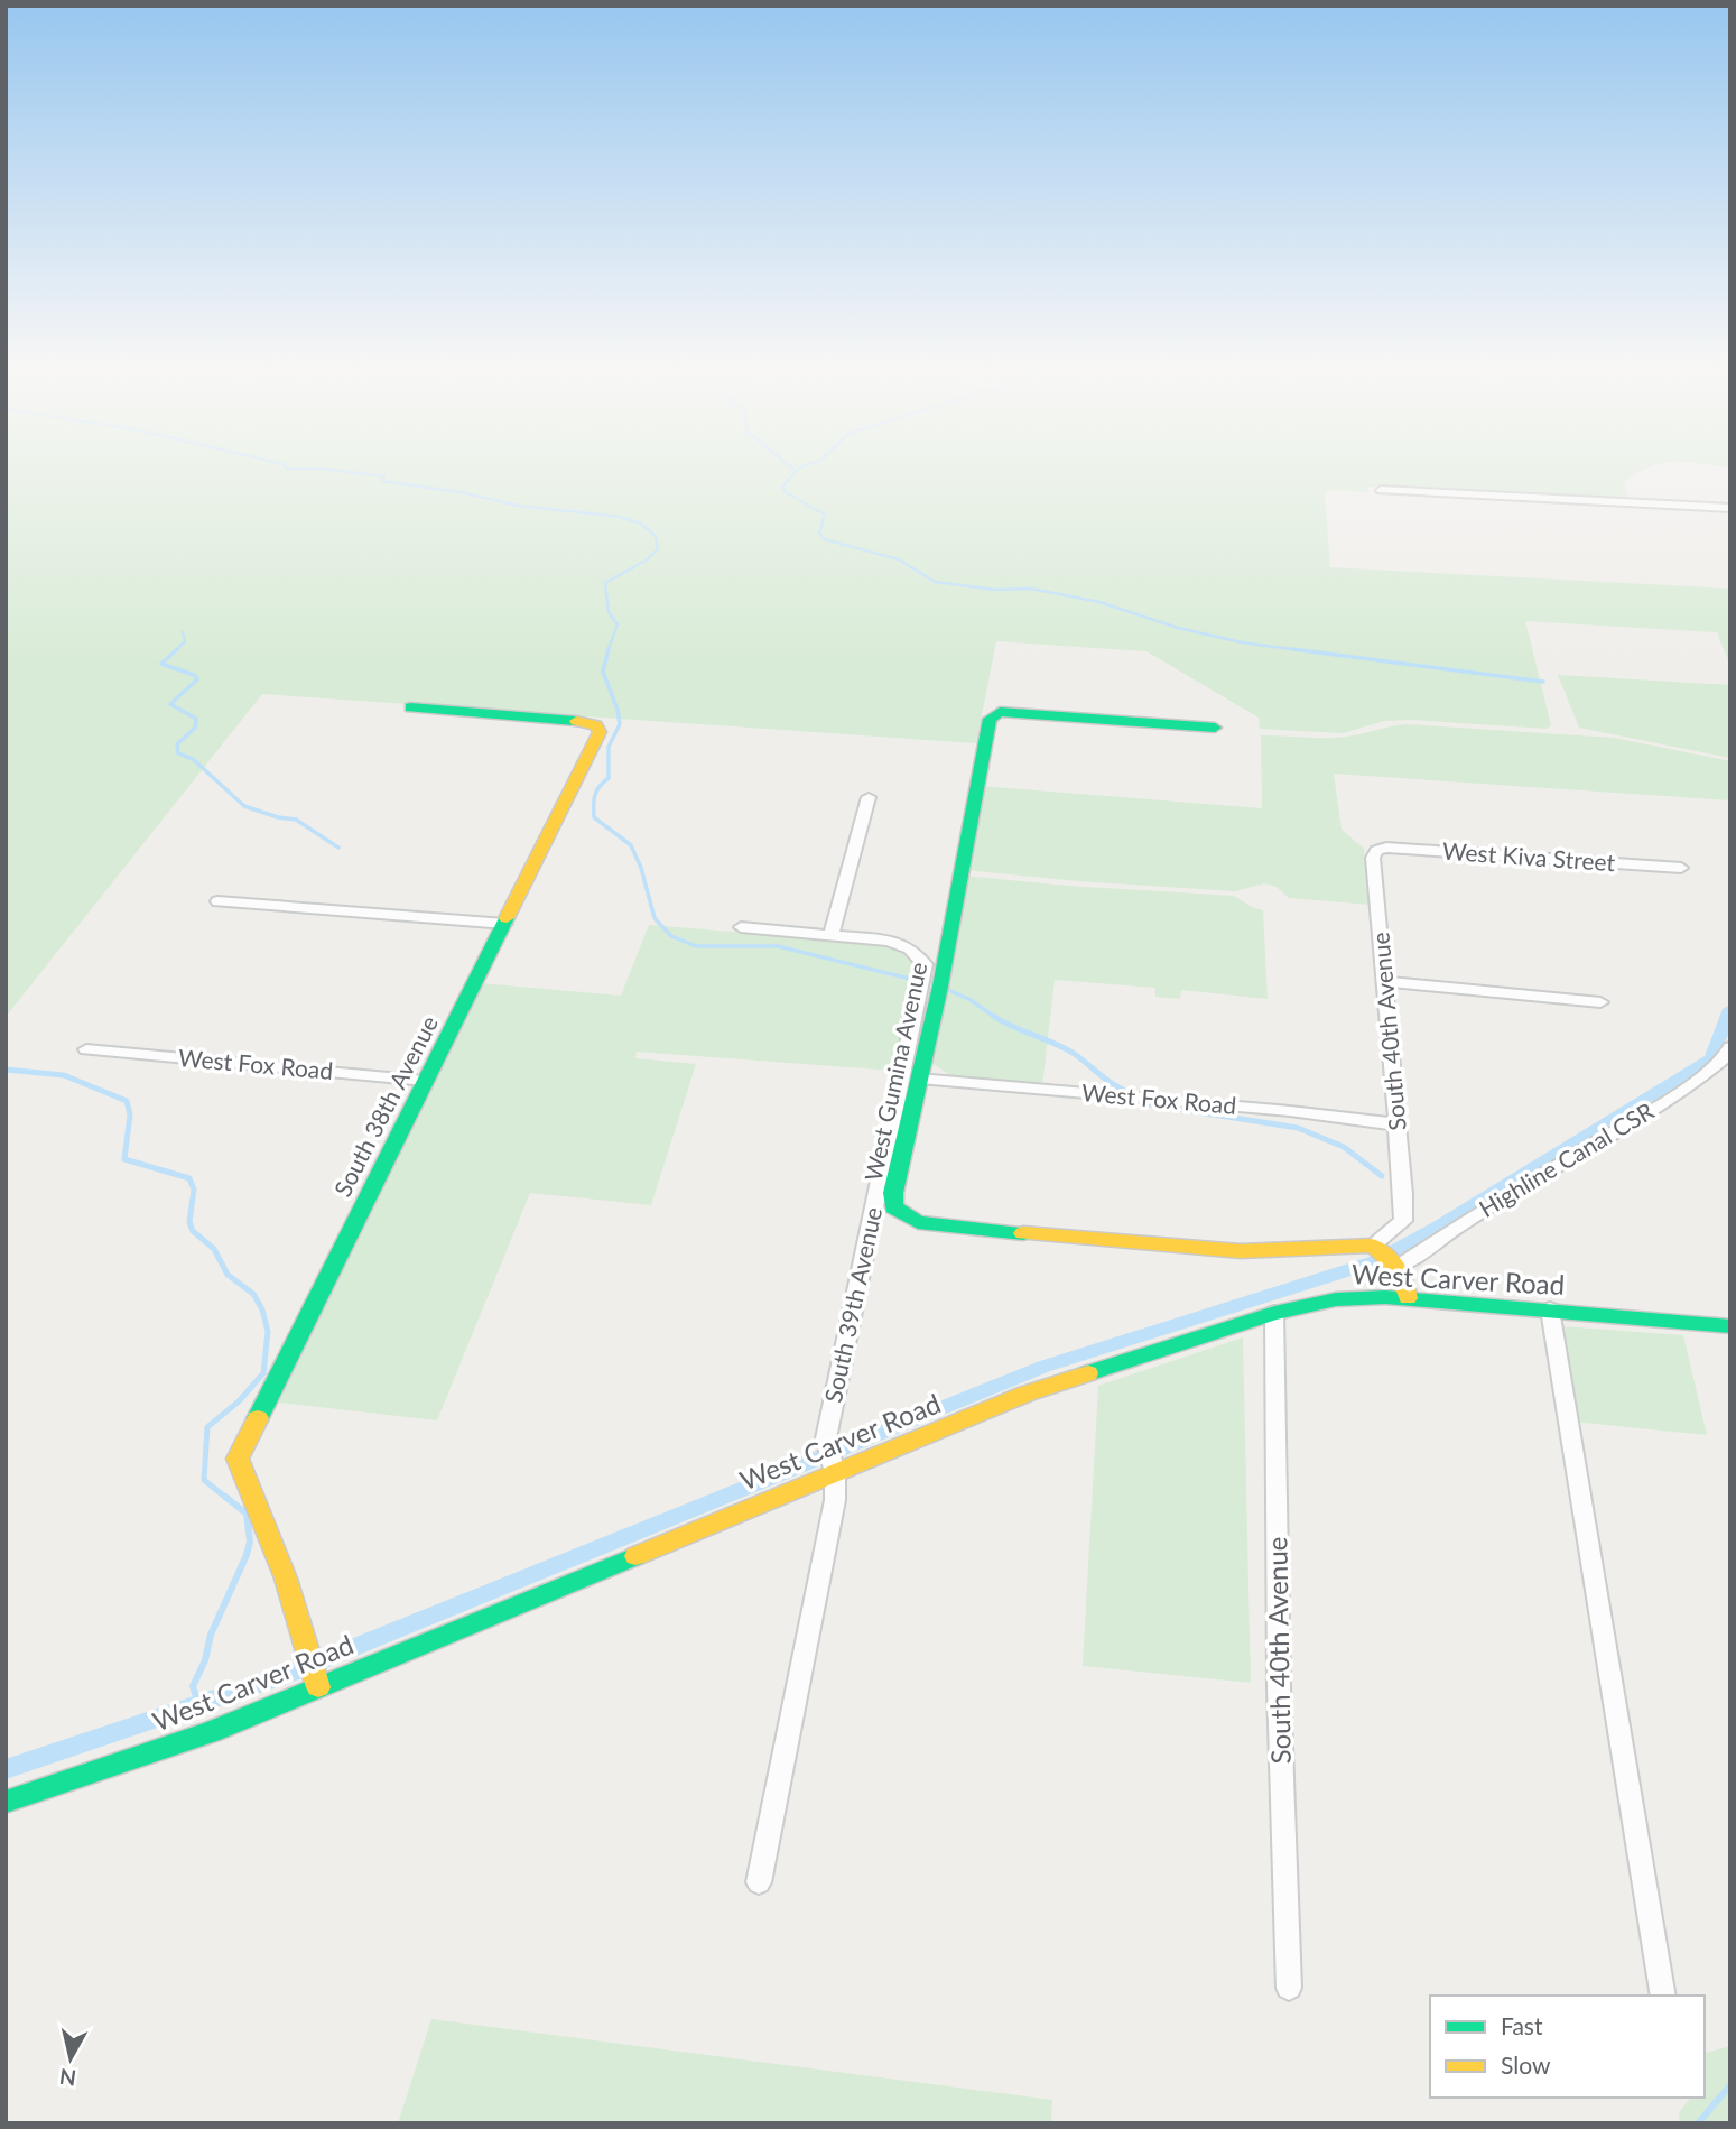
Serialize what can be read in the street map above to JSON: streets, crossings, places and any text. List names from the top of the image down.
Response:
{
  "streets": {
    "street": [
      "West Kiva Street",
      "South 40th Avenue",
      "West Fox Road",
      "West Gumina Avenue",
      "South 38th Avenue",
      "Highline Canal CSR",
      "West Carver Road",
      "South 39th Avenue"
    ]
  },
  "crossings": [
    ["West Kiva Street", "South 40th Avenue"],
    ["South 40th Avenue", "West Fox Road"],
    ["South 40th Avenue", "West Gumina Avenue"],
    ["South 40th Avenue", "West Carver Road"],
    ["West Fox Road", "West Gumina Avenue"],
    ["West Fox Road", "South 38th Avenue"],
    ["South 38th Avenue", "West Carver Road"],
    ["West Carver Road", "South 39th Avenue"]
  ],
  "legend": ["Fast", "Slow"],
  "north": "bottom"
}
